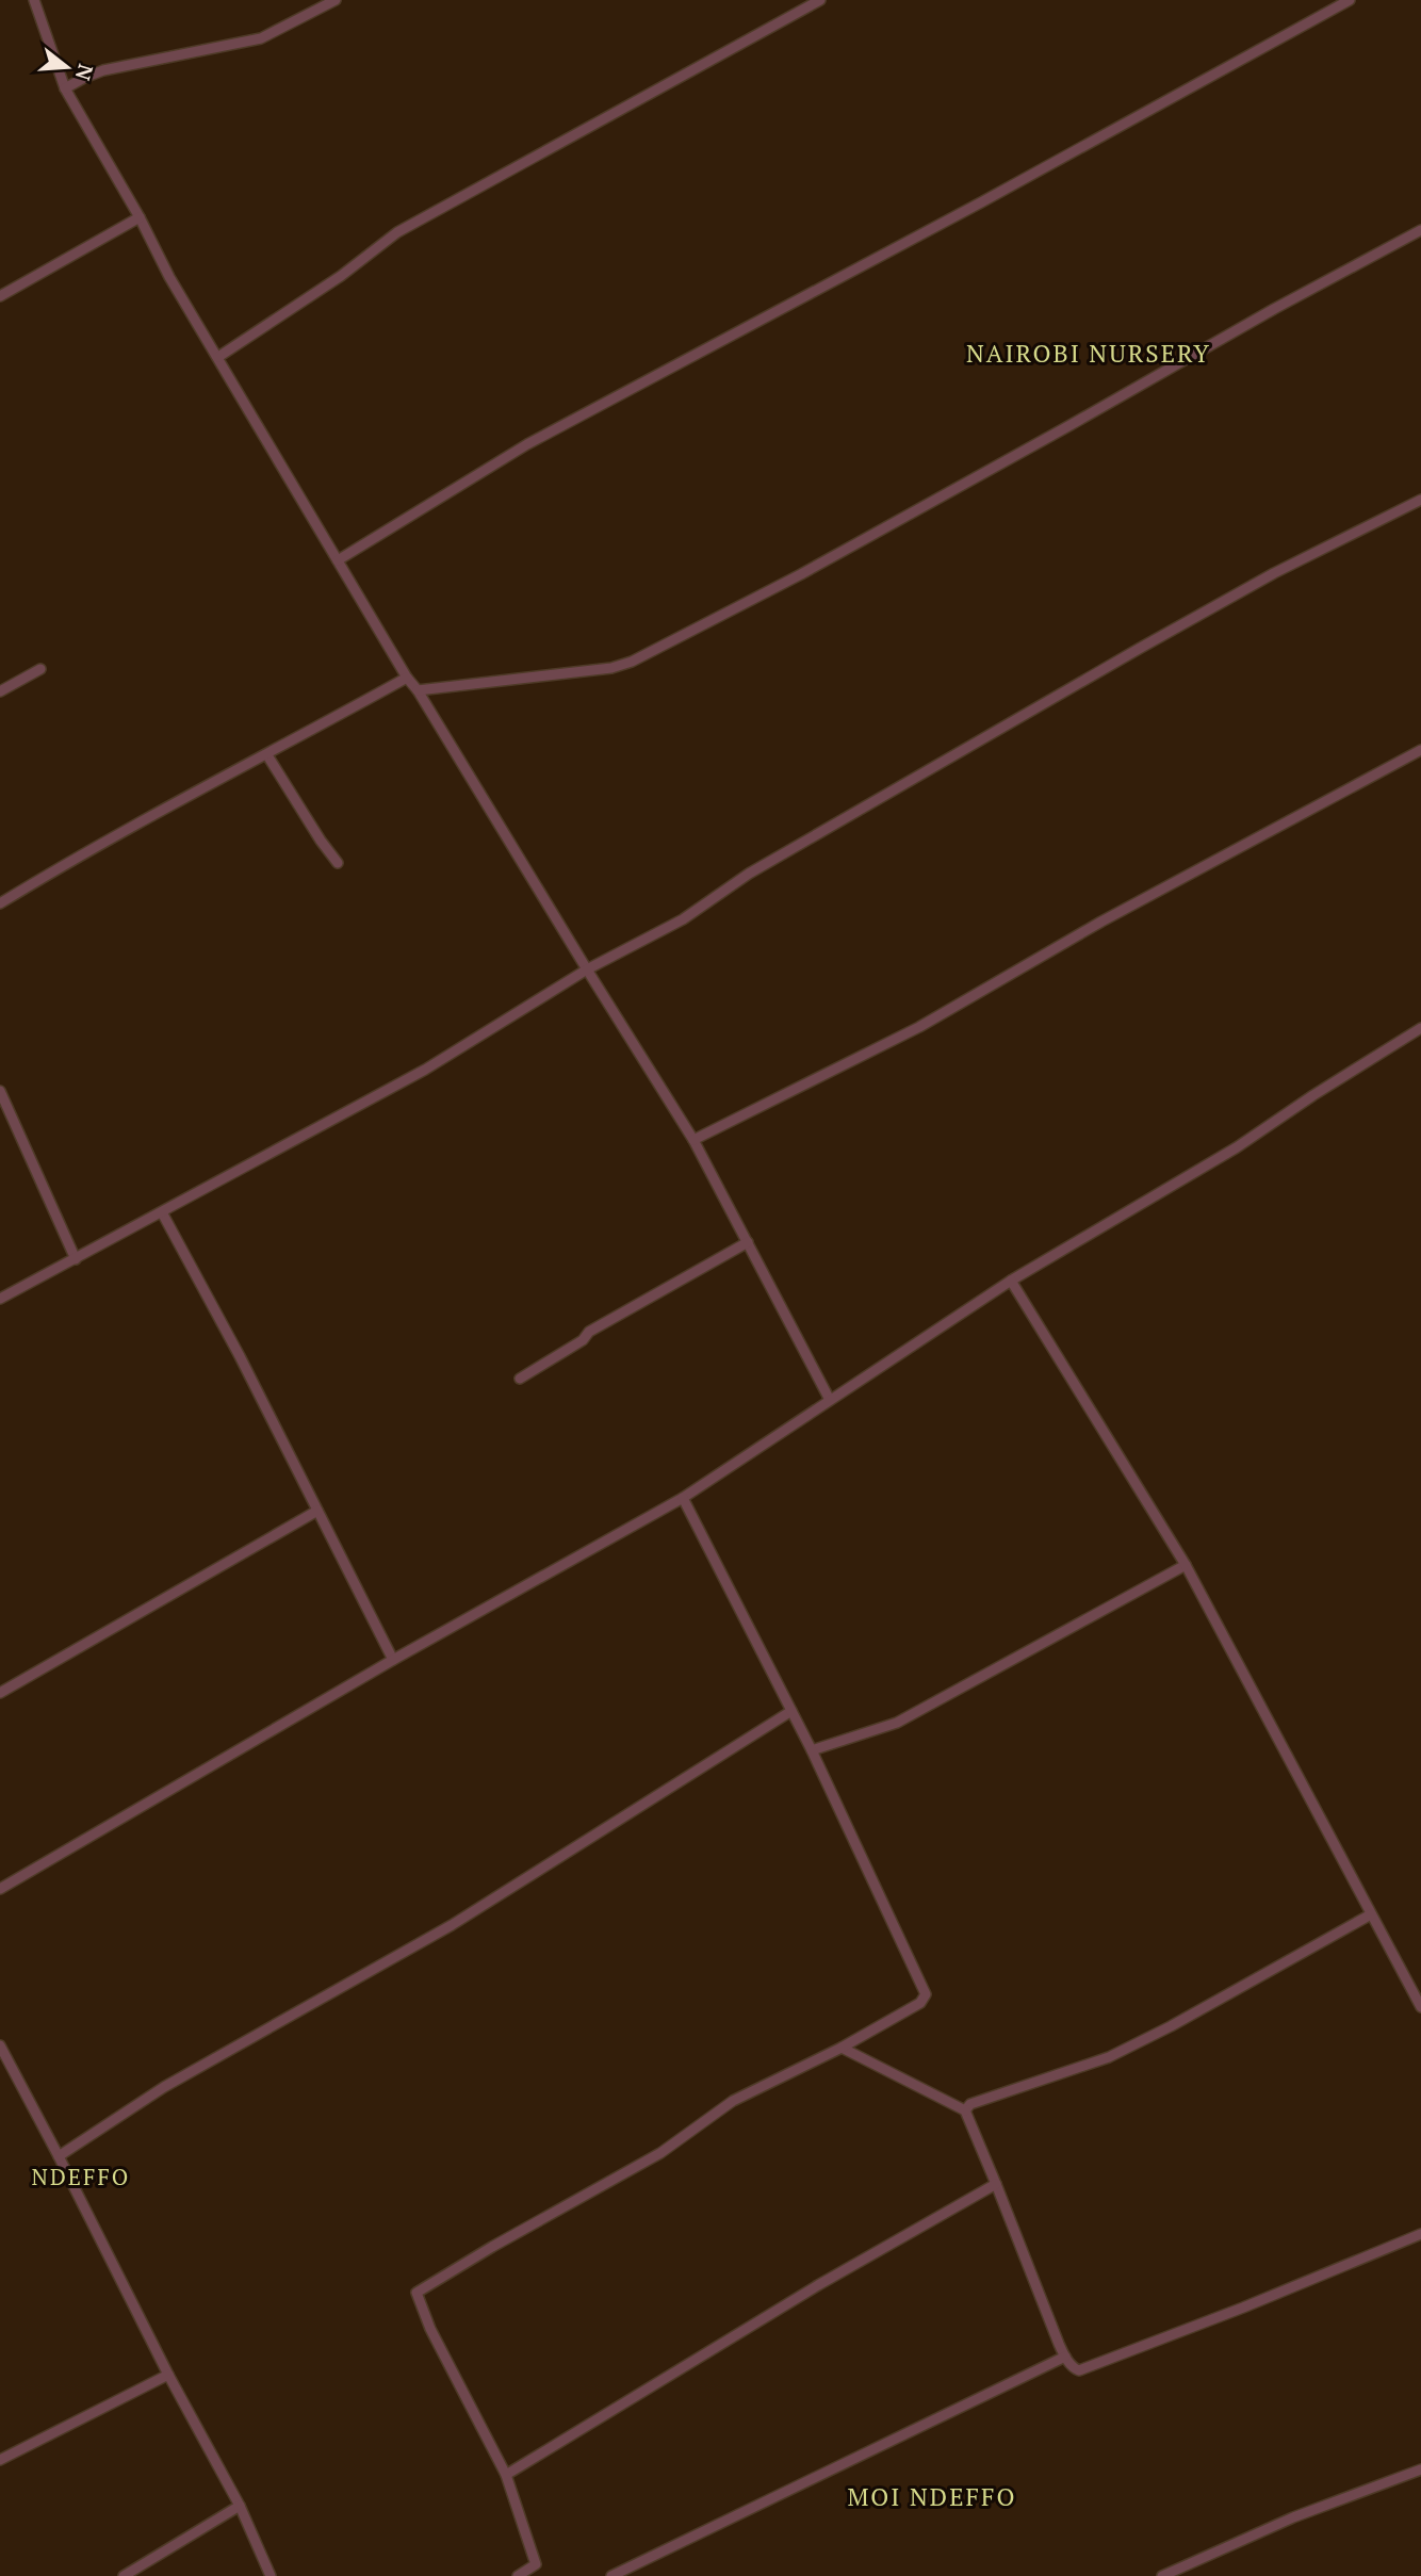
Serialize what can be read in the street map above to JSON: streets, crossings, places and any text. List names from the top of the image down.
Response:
{
  "districts": ["NAIROBI NURSERY", "NDEFFO", "MOI NDEFFO"],
  "north": "right"
}
